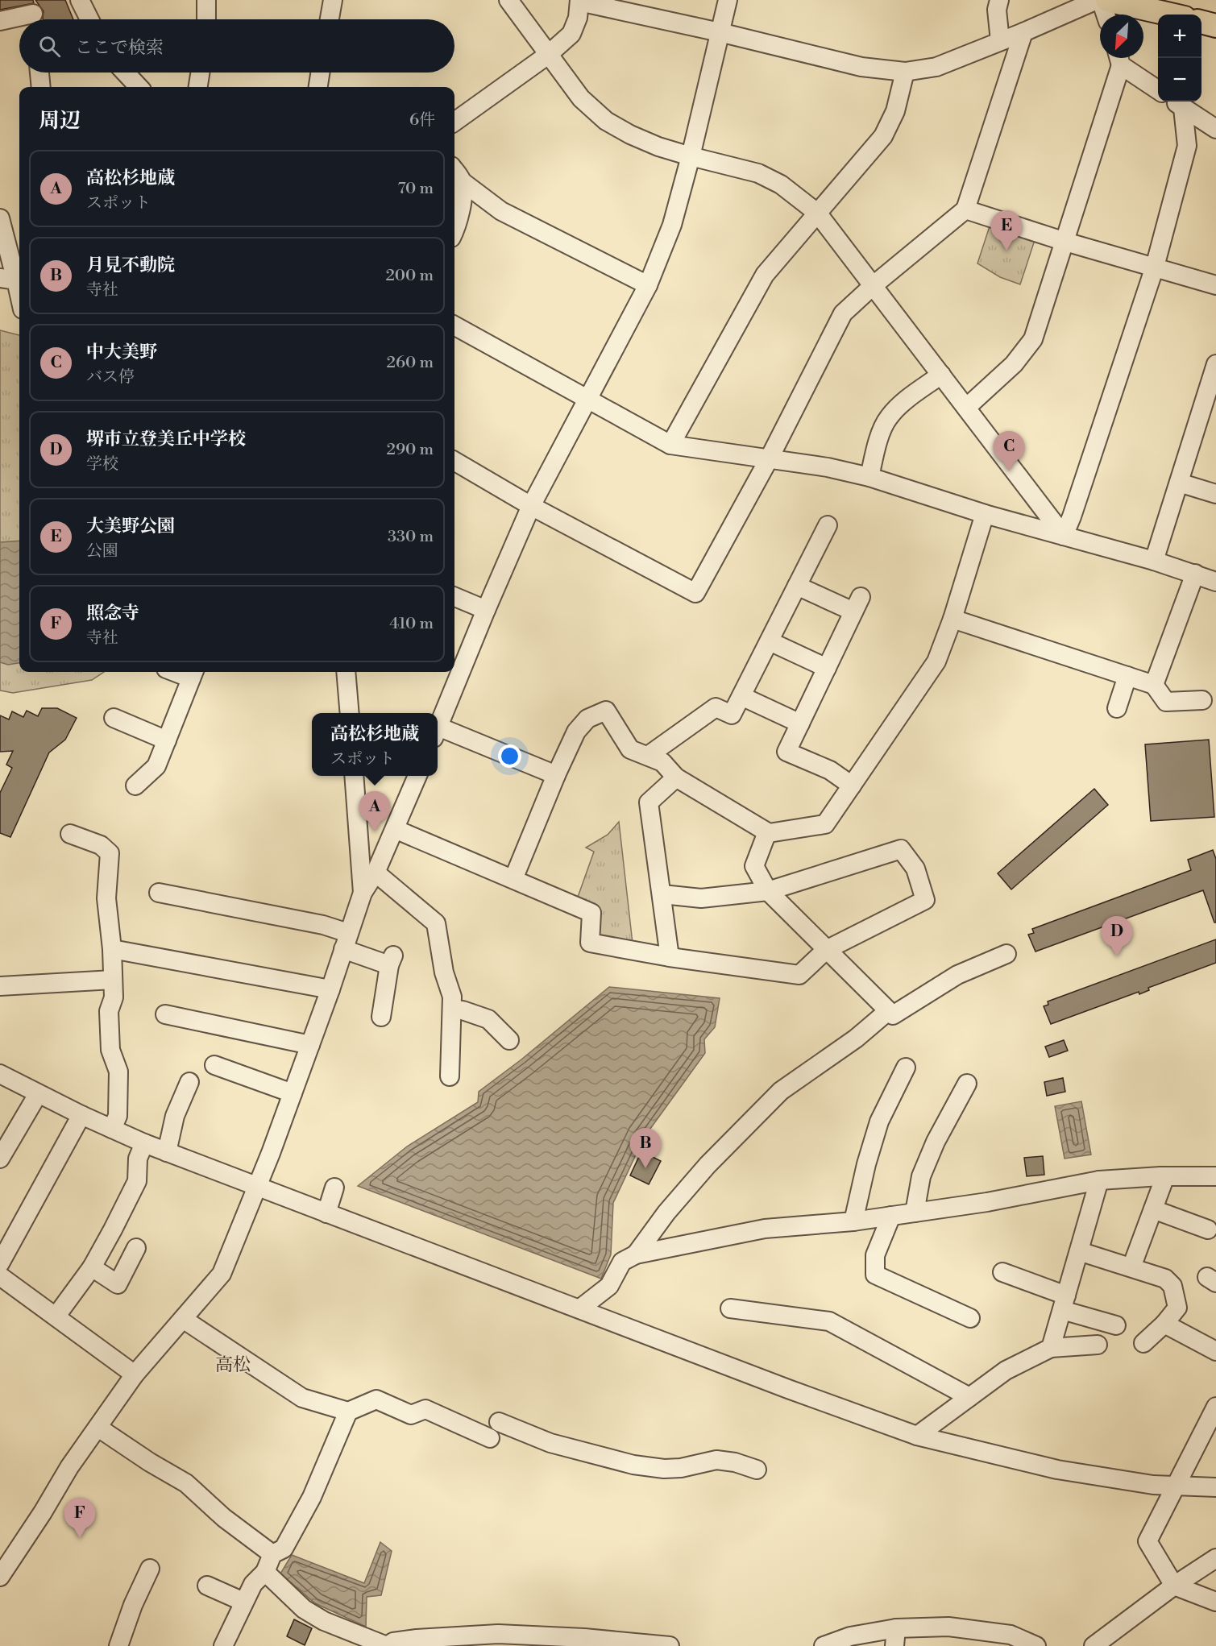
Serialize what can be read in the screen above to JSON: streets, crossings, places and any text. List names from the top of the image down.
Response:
{
  "districts": ["高松"],
  "north": "bottom left",
  "page": {
    "map_buttons": ["+", "−"],
    "search": "ここで検索",
    "heading": ["周辺", "6件"],
    "list": [
      {
        "mark": "A",
        "name": "高松杉地蔵",
        "note": "スポット",
        "value": "70 m"
      },
      {
        "mark": "B",
        "name": "月見不動院",
        "note": "寺社",
        "value": "200 m"
      },
      {
        "mark": "C",
        "name": "中大美野",
        "note": "バス停",
        "value": "260 m"
      },
      {
        "mark": "D",
        "name": "堺市立登美丘中学校",
        "note": "学校",
        "value": "290 m"
      },
      {
        "mark": "E",
        "name": "大美野公園",
        "note": "公園",
        "value": "330 m"
      },
      {
        "mark": "F",
        "name": "照念寺",
        "note": "寺社",
        "value": "410 m"
      }
    ],
    "pins": [
      "E",
      "C",
      "A",
      "D",
      "B",
      "F"
    ],
    "popup": ["高松杉地蔵", "スポット"]
  }
}
